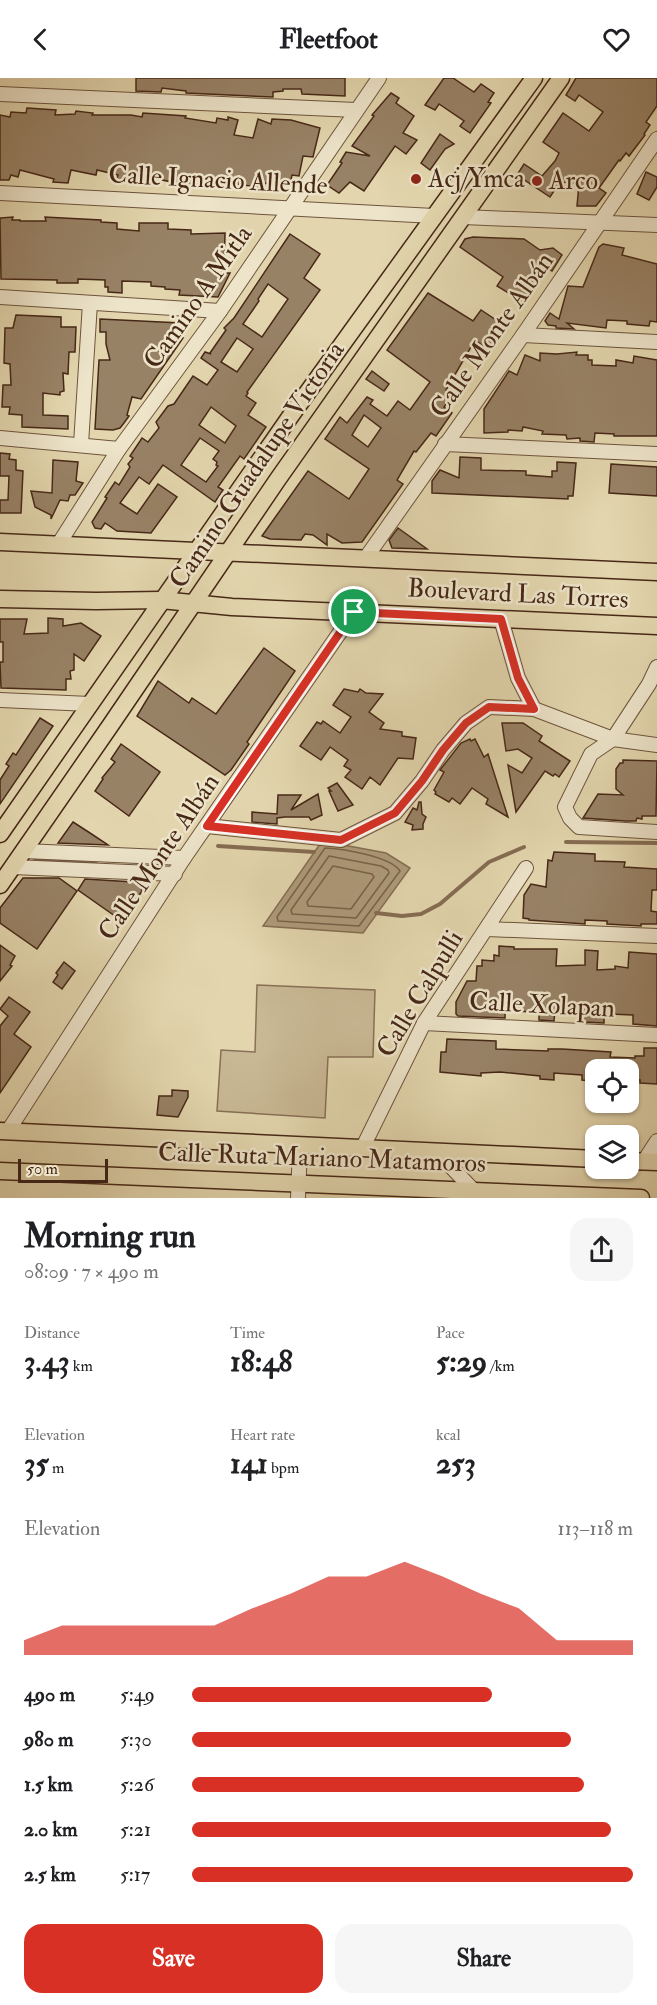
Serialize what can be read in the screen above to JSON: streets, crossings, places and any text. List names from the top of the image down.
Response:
{
  "streets": {
    "main road": ["Camino Guadalupe Victoria", "Boulevard Las Torres", "Calle Ruta Mariano Matamoros"],
    "street": [
      "Calle Ignacio Allende",
      "Camino A Mitla",
      "Calle Monte Albán",
      "Calle Calpulli",
      "Calle Xolapan"
    ]
  },
  "crossings": [
    ["Calle Ignacio Allende", "Camino A Mitla"],
    ["Calle Ignacio Allende", "Camino Guadalupe Victoria"],
    ["Camino A Mitla", "Boulevard Las Torres"],
    ["Calle Monte Albán", "Boulevard Las Torres"],
    ["Calle Monte Albán", "Calle Ruta Mariano Matamoros"],
    ["Camino Guadalupe Victoria", "Boulevard Las Torres"],
    ["Calle Calpulli", "Calle Xolapan"],
    ["Calle Calpulli", "Calle Ruta Mariano Matamoros"]
  ],
  "places": ["Acj/Ymca", "Arco"],
  "scale_bar": "50 m",
  "page": {
    "header": "Fleetfoot",
    "scale": "50 m",
    "heading": ["Morning run", "08:09 · 7 × 490 m"],
    "stats": [
      ["Distance", "3.43 km"],
      ["Time", "18:48"],
      ["Pace", "5:29 /km"],
      ["Elevation", "35 m"],
      ["Heart rate", "141 bpm"],
      ["kcal", "253"]
    ],
    "chart": ["Elevation", "113–118 m"],
    "list": [
      {
        "name": "490 m",
        "note": "5:49"
      },
      {
        "name": "980 m",
        "note": "5:30"
      },
      {
        "name": "1.5 km",
        "note": "5:26"
      },
      {
        "name": "2.0 km",
        "note": "5:21"
      },
      {
        "name": "2.5 km",
        "note": "5:17"
      }
    ],
    "buttons": ["Save", "Share"]
  }
}
